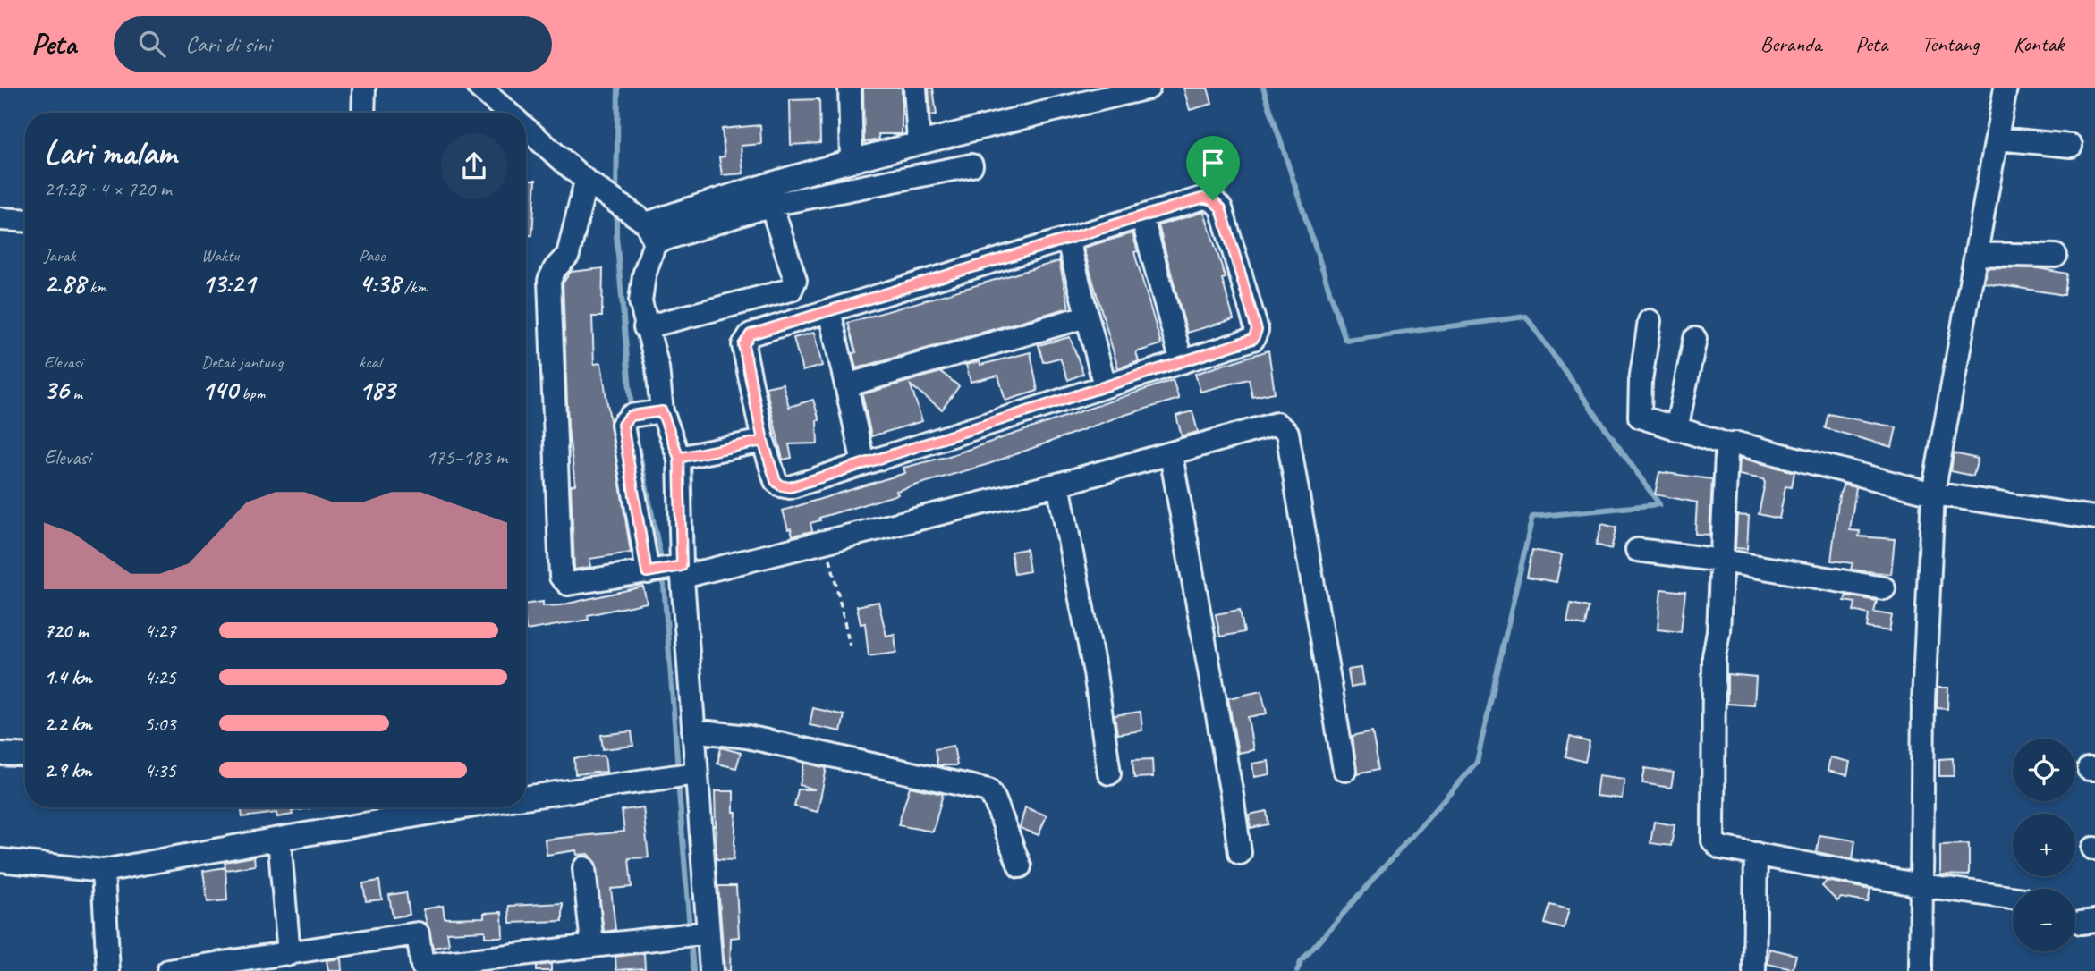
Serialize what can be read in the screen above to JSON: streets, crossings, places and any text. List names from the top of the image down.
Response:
{
  "page": {
    "header": "Peta",
    "search": "Cari di sini",
    "nav": [
      "Beranda",
      "Peta",
      "Tentang",
      "Kontak"
    ],
    "heading": ["Lari malam", "21:28 · 4 × 720 m"],
    "stats": [
      ["Jarak", "2.88 km"],
      ["Waktu", "13:21"],
      ["Pace", "4:38 /km"],
      ["Elevasi", "36 m"],
      ["Detak jantung", "140 bpm"],
      ["kcal", "183"]
    ],
    "chart": ["Elevasi", "175–183 m"],
    "list": [
      {
        "name": "720 m",
        "note": "4:27"
      },
      {
        "name": "1.4 km",
        "note": "4:25"
      },
      {
        "name": "2.2 km",
        "note": "5:03"
      },
      {
        "name": "2.9 km",
        "note": "4:35"
      }
    ],
    "map_buttons": ["+", "−"]
  }
}
